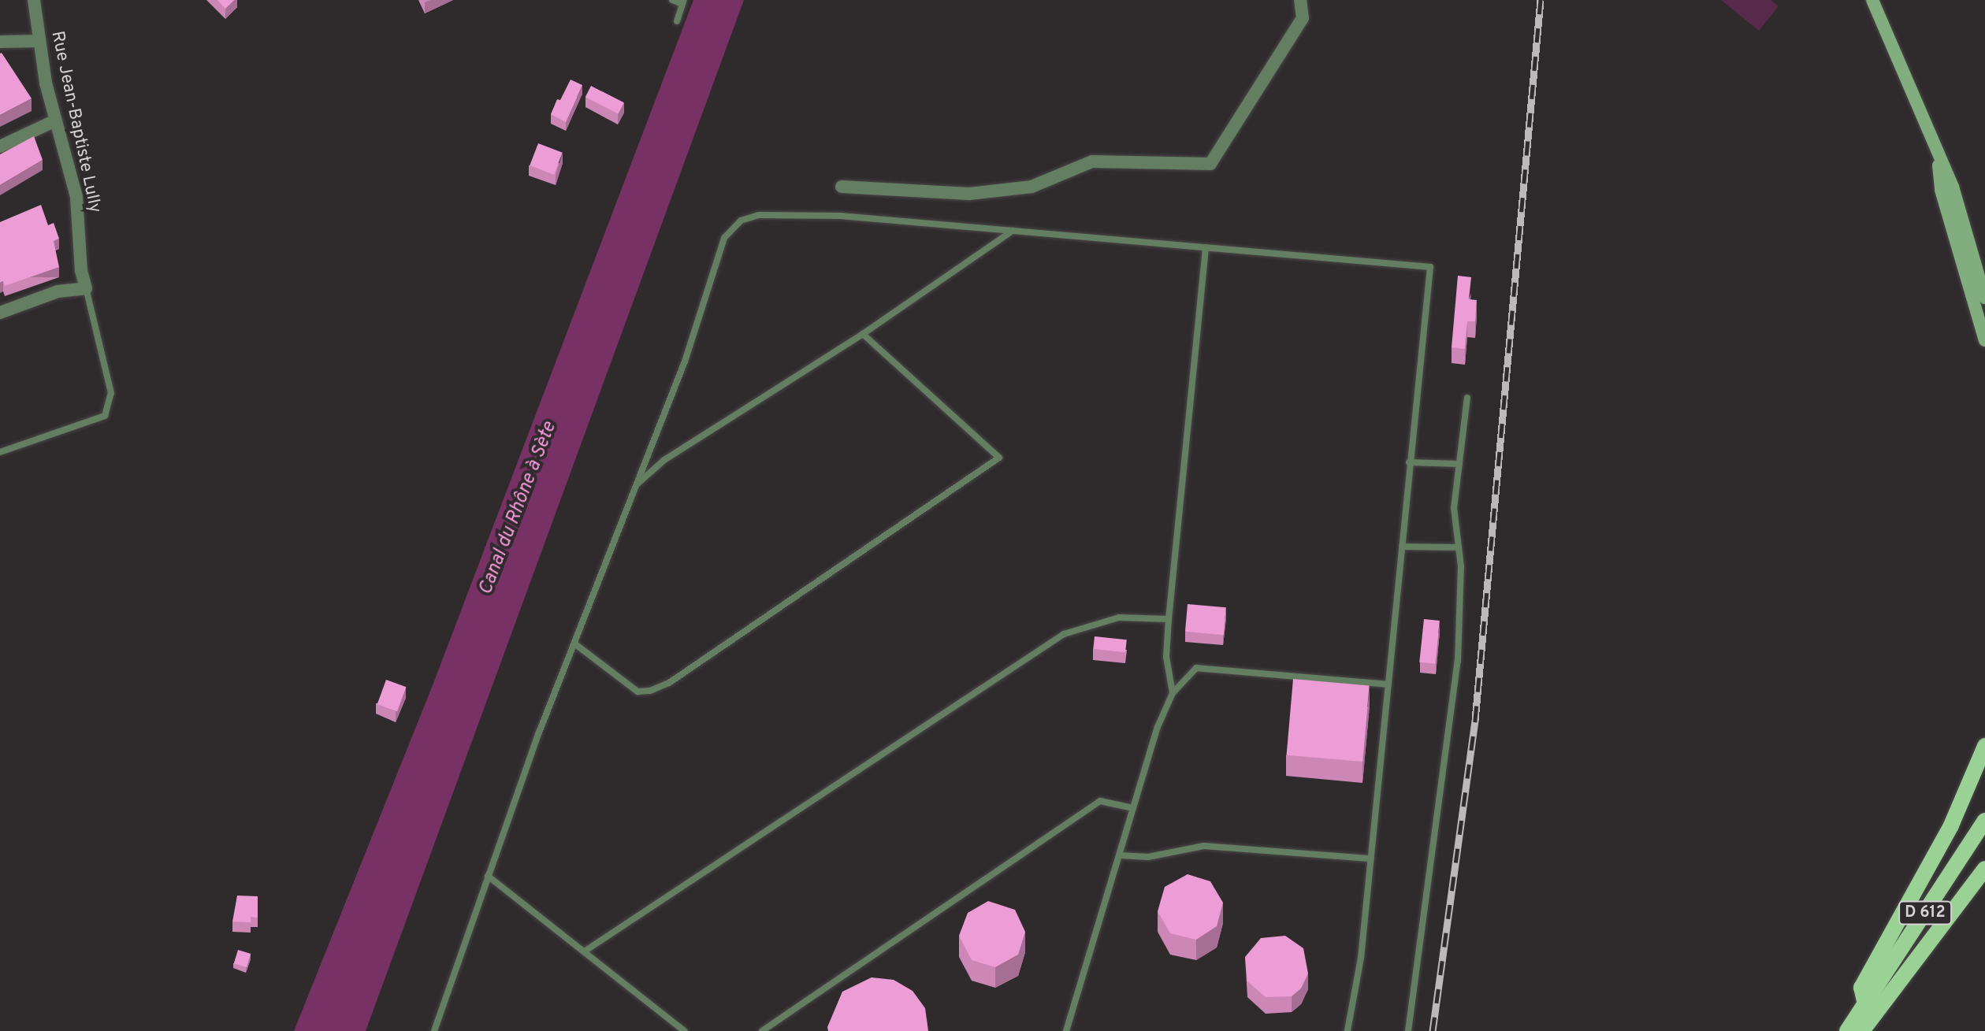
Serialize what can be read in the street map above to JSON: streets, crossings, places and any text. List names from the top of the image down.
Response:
{
  "streets": {
    "main road": ["D 612"],
    "street": ["Rue Jean-Baptiste Lully"]
  },
  "water": ["Canal du Rhône à Sète"]
}
